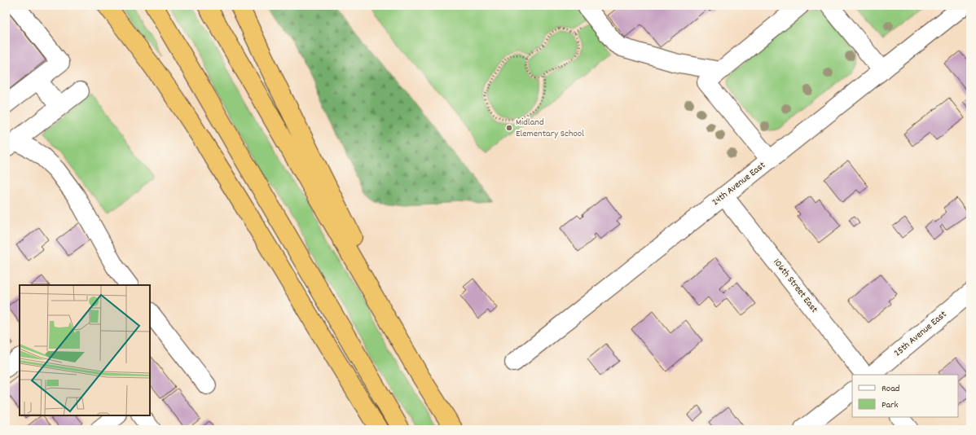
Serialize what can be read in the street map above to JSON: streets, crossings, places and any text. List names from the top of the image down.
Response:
{
  "streets": {
    "street": ["24th Avenue East", "106th Street East", "25th Avenue East"]
  },
  "crossings": [
    ["24th Avenue East", "106th Street East"]
  ],
  "places": ["Midland Elementary School"],
  "legend": ["Road", "Park"]
}
